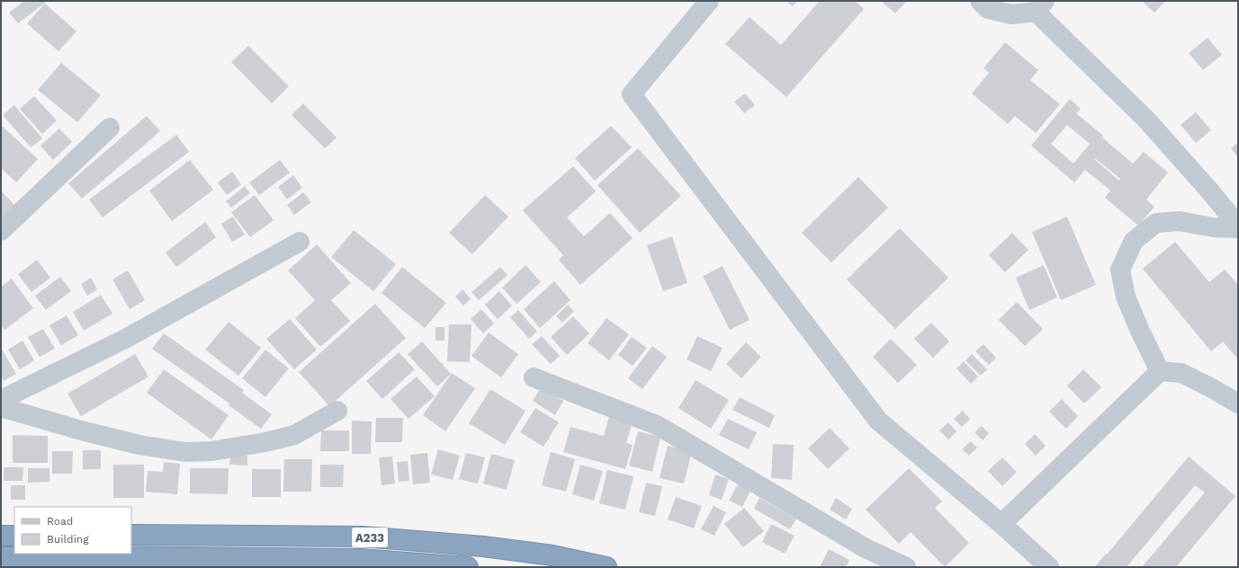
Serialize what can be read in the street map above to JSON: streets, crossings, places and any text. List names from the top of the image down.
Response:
{
  "streets": {
    "highway": ["A233"]
  },
  "legend": ["Road", "Building"]
}
